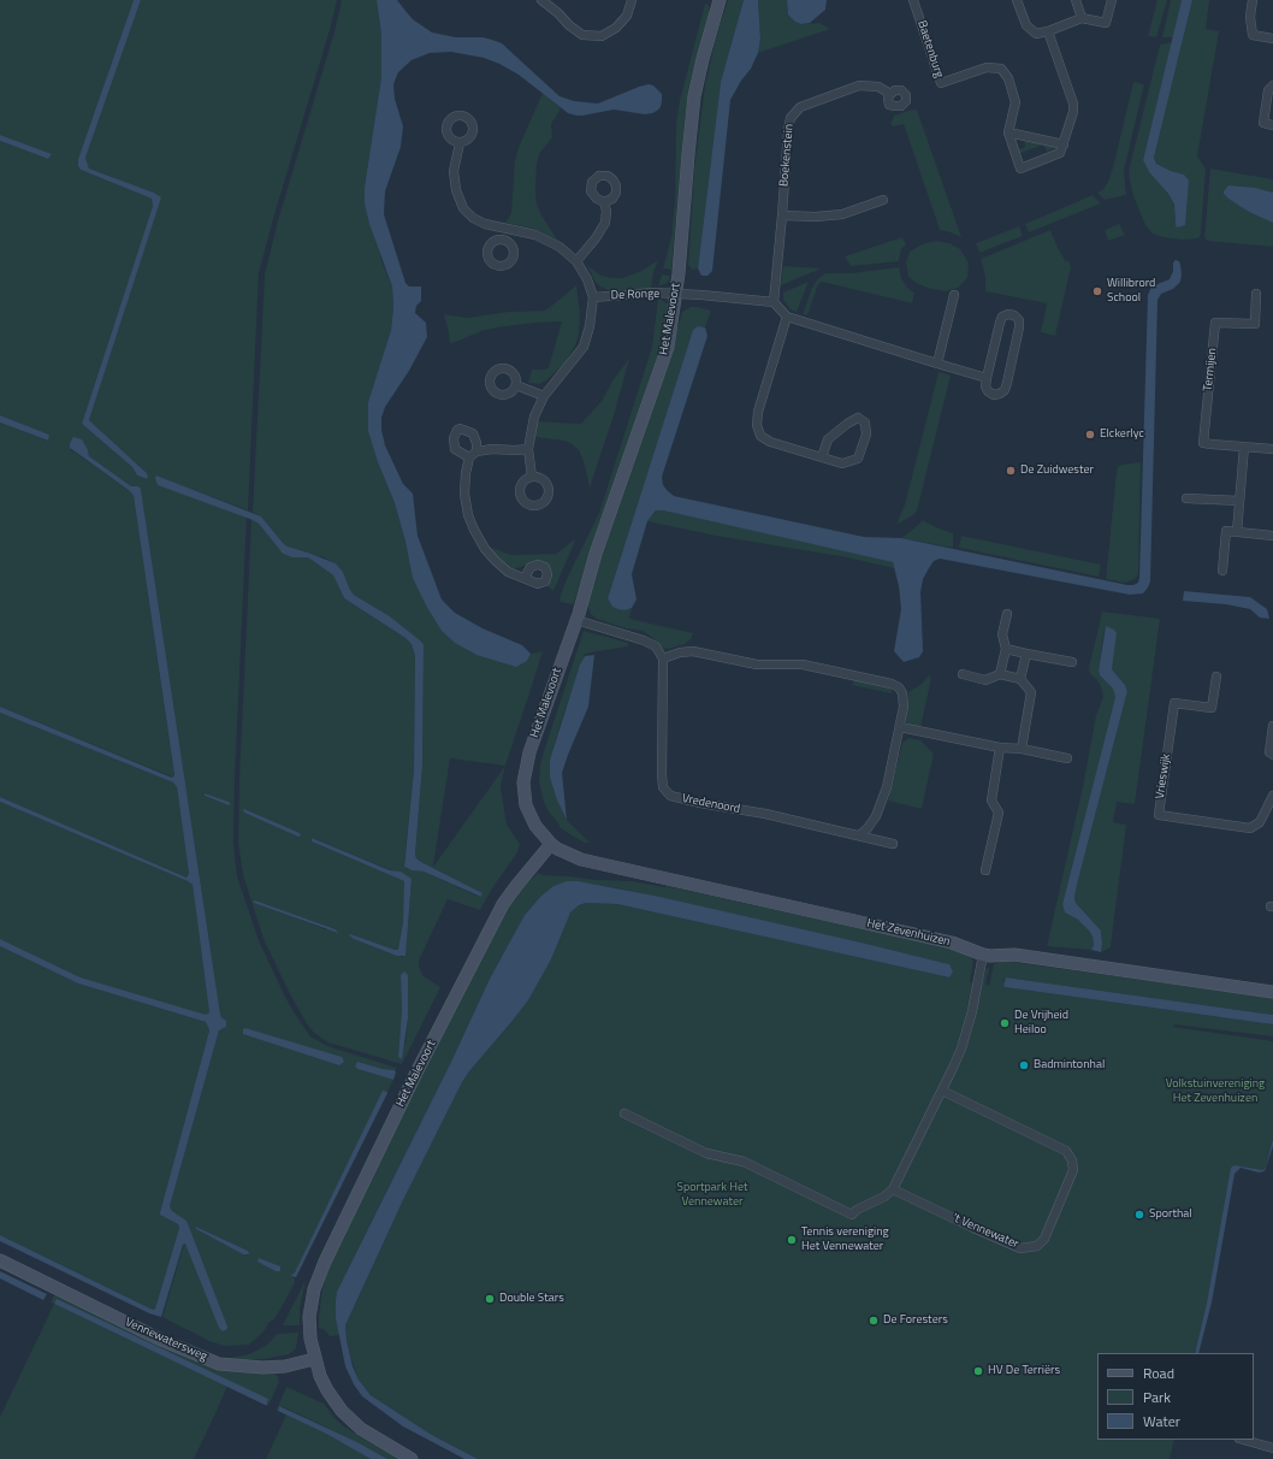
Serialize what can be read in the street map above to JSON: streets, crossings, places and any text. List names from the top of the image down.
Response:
{
  "streets": {
    "street": [
      "Baetenburg",
      "Boekenstein",
      "De Ronge",
      "Het Malevoort",
      "Termijen",
      "Vrieswijk",
      "Vredenoord",
      "Het Zevenhuizen",
      "'t Vennewater",
      "Vennewatersweg"
    ]
  },
  "crossings": [
    ["De Ronge", "Het Malevoort"],
    ["Het Malevoort", "Het Zevenhuizen"],
    ["Het Malevoort", "Vennewatersweg"]
  ],
  "parks": ["Volkstuinvereniging Het Zevenhuizen", "Sportpark Het Vennewater"],
  "places": [
    "Willibrord School",
    "Elckerlyc",
    "De Zuidwester",
    "De Vrijheid Heiloo",
    "Badmintonhal",
    "Sporthal",
    "Tennis vereniging Het Vennewater",
    "Double Stars",
    "De Foresters",
    "HV De Terriërs"
  ],
  "legend": ["Road", "Park", "Water"]
}
